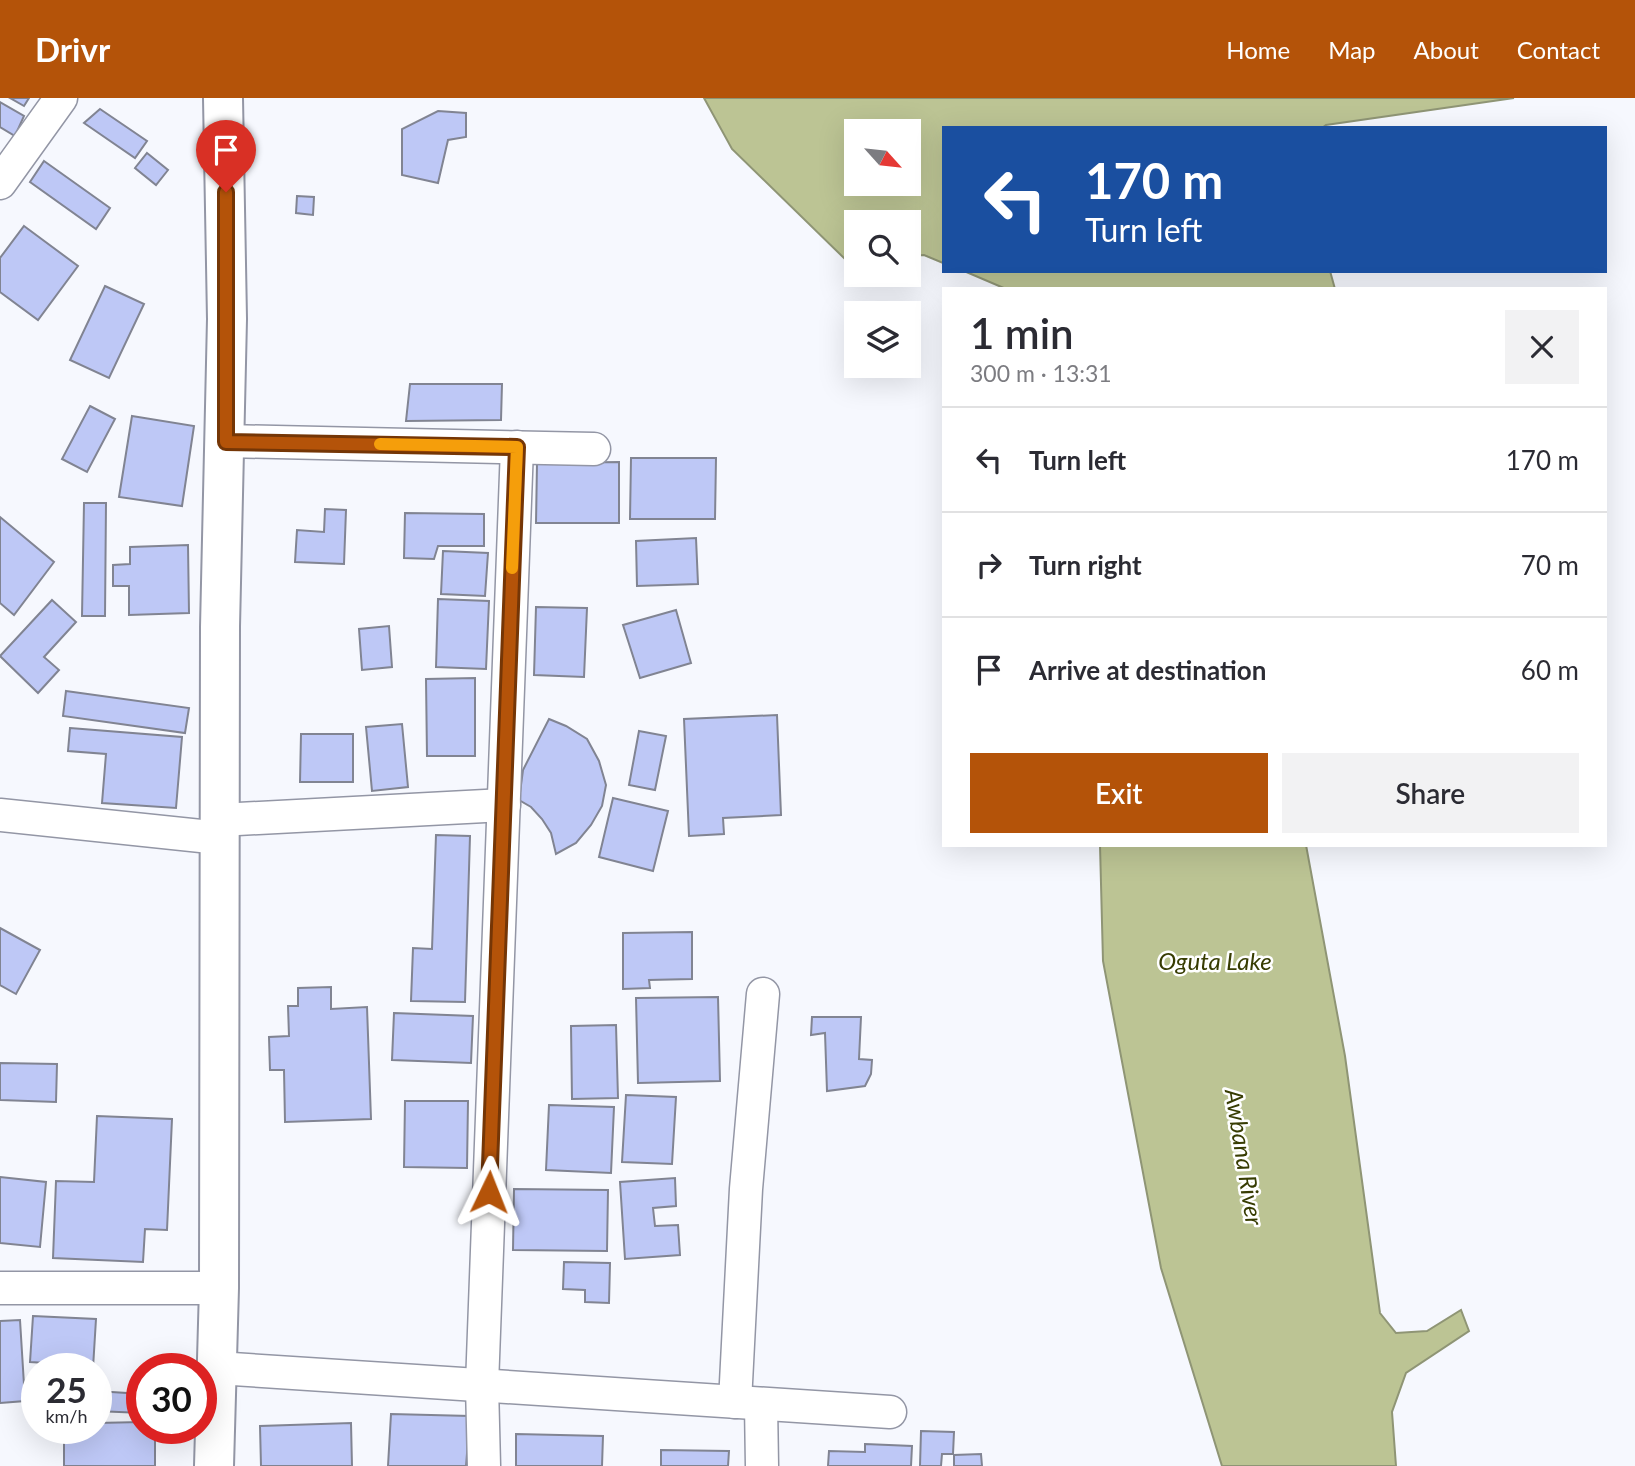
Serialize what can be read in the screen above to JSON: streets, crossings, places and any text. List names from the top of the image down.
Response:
{
  "water": ["Oguta Lake", "Awbana River"],
  "north": "bottom right",
  "page": {
    "header": "Drivr",
    "nav": [
      "Home",
      "Map",
      "About",
      "Contact"
    ],
    "turn": ["170 m", "Turn left"],
    "heading": ["1 min", "300 m · 13:31"],
    "list": [
      {
        "name": "Turn left",
        "value": "170 m"
      },
      {
        "name": "Turn right",
        "value": "70 m"
      },
      {
        "name": "Arrive at destination",
        "value": "60 m"
      }
    ],
    "buttons": ["Exit", "Share"],
    "speed": "25 km/h",
    "limit": "30"
  }
}
